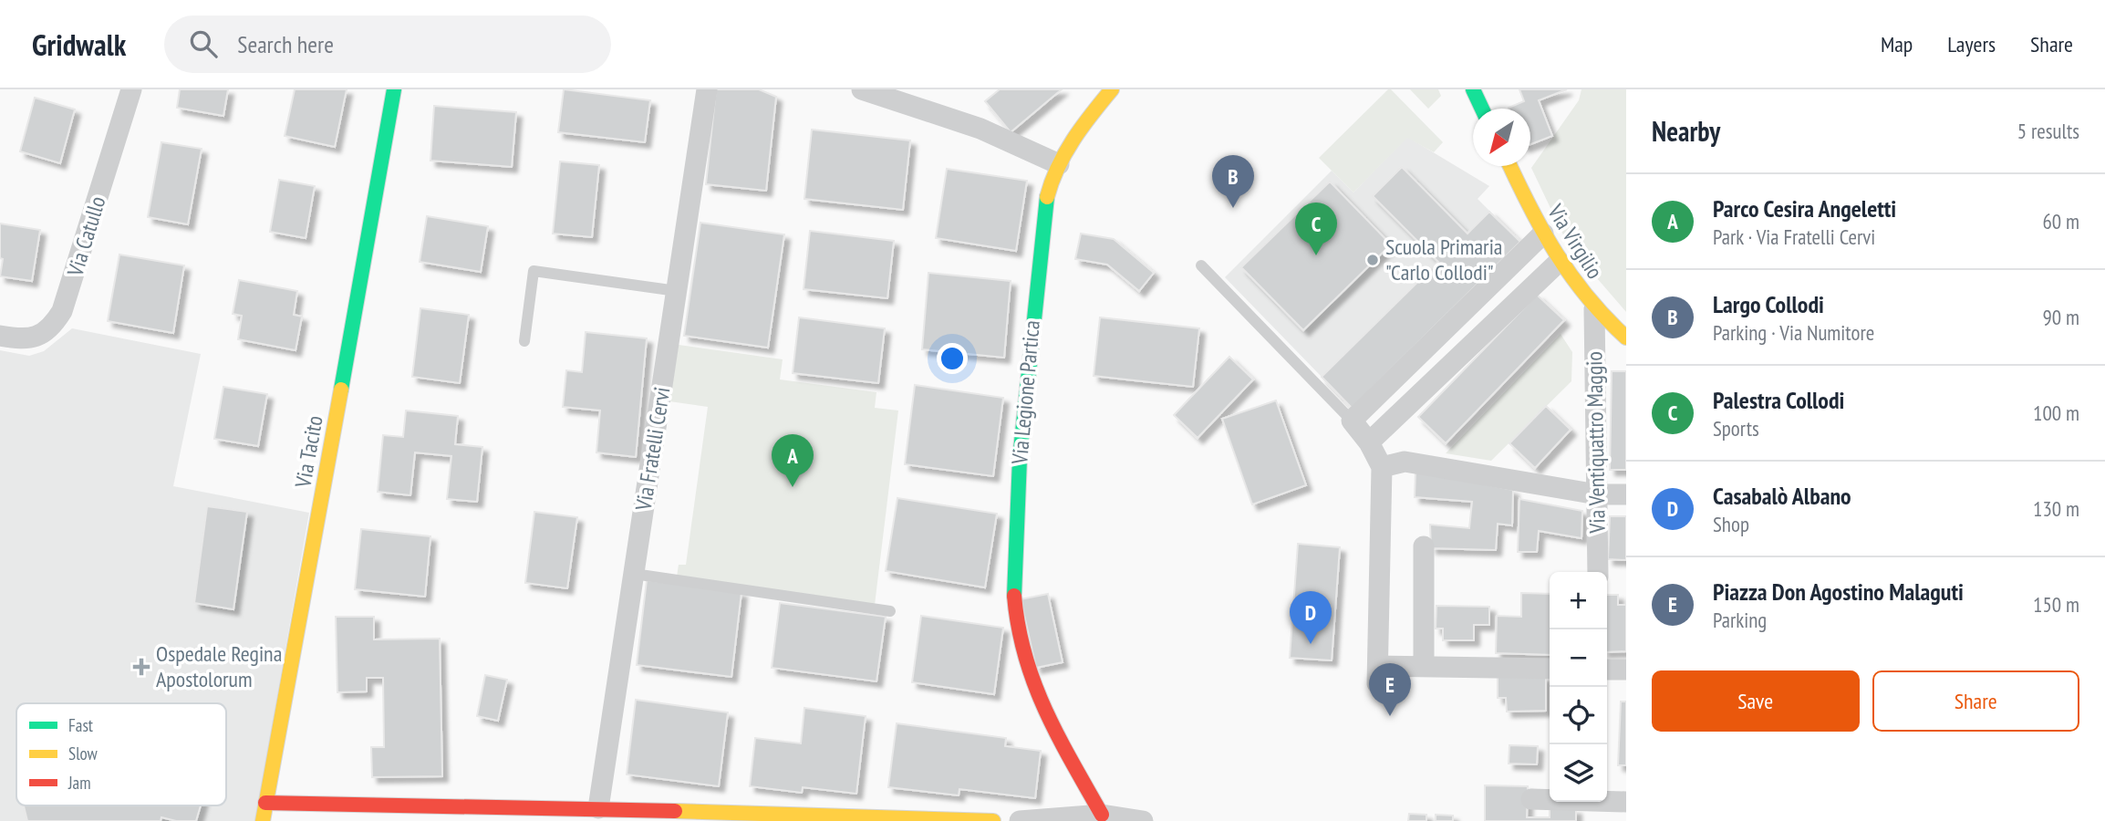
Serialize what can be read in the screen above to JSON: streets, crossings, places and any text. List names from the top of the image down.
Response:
{
  "streets": {
    "street": [
      "Via Catullo",
      "Via Virgilio",
      "Via Legione Partica",
      "Via Ventiquattro Maggio",
      "Via Fratelli Cervi",
      "Via Tacito"
    ]
  },
  "crossings": [
    ["Via Virgilio", "Via Ventiquattro Maggio"]
  ],
  "places": {
    "other": ["Scuola Primaria \"Carlo Collodi\""],
    "health": ["Ospedale Regina Apostolorum"]
  },
  "legend": ["Fast", "Slow", "Jam"],
  "north": "bottom left",
  "page": {
    "header": "Gridwalk",
    "search": "Search here",
    "nav": ["Map", "Layers", "Share"],
    "heading": ["Nearby", "5 results"],
    "pins": [
      "B",
      "C",
      "A",
      "D",
      "E"
    ],
    "list": [
      {
        "mark": "A",
        "name": "Parco Cesira Angeletti",
        "note": "Park · Via Fratelli Cervi",
        "value": "60 m"
      },
      {
        "mark": "B",
        "name": "Largo Collodi",
        "note": "Parking · Via Numitore",
        "value": "90 m"
      },
      {
        "mark": "C",
        "name": "Palestra Collodi",
        "note": "Sports",
        "value": "100 m"
      },
      {
        "mark": "D",
        "name": "Casabalò Albano",
        "note": "Shop",
        "value": "130 m"
      },
      {
        "mark": "E",
        "name": "Piazza Don Agostino Malaguti",
        "note": "Parking",
        "value": "150 m"
      }
    ],
    "map_buttons": ["+", "−"],
    "buttons": ["Save", "Share"]
  }
}
